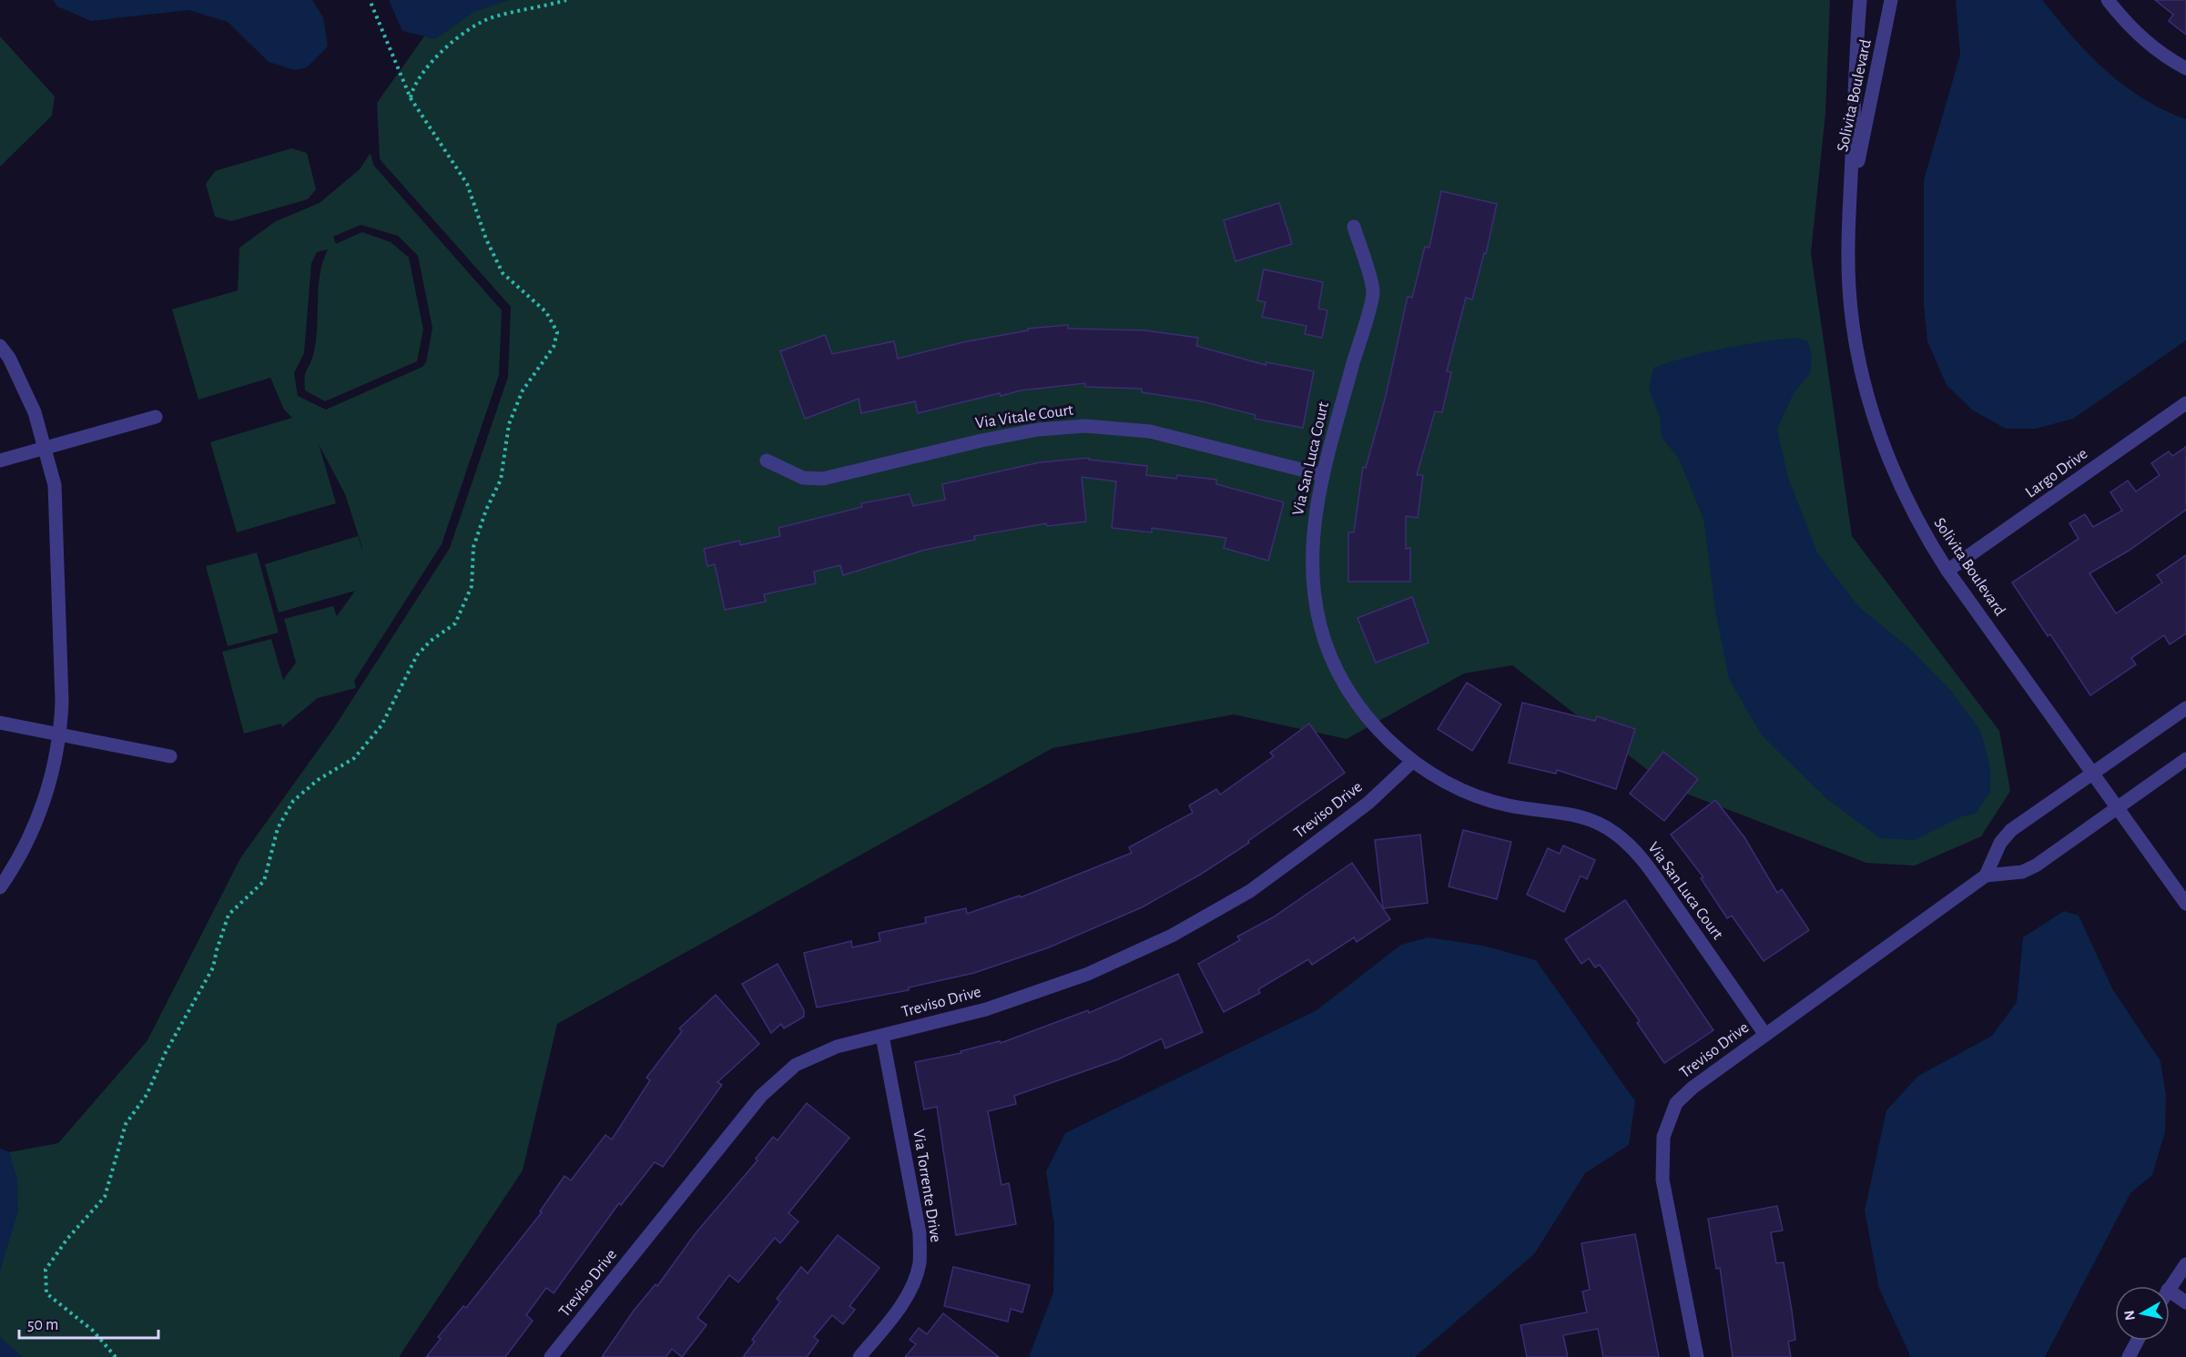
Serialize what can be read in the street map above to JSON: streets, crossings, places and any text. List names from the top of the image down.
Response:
{
  "streets": {
    "street": [
      "Solivita Boulevard",
      "Via Vitale Court",
      "Via San Luca Court",
      "Largo Drive",
      "Treviso Drive",
      "Via Torrente Drive"
    ]
  },
  "crossings": [
    ["Solivita Boulevard", "Largo Drive"],
    ["Solivita Boulevard", "Treviso Drive"],
    ["Via Vitale Court", "Via San Luca Court"],
    ["Via San Luca Court", "Treviso Drive"],
    ["Treviso Drive", "Via Torrente Drive"]
  ],
  "scale_bar": "50 m",
  "north": "left"
}
